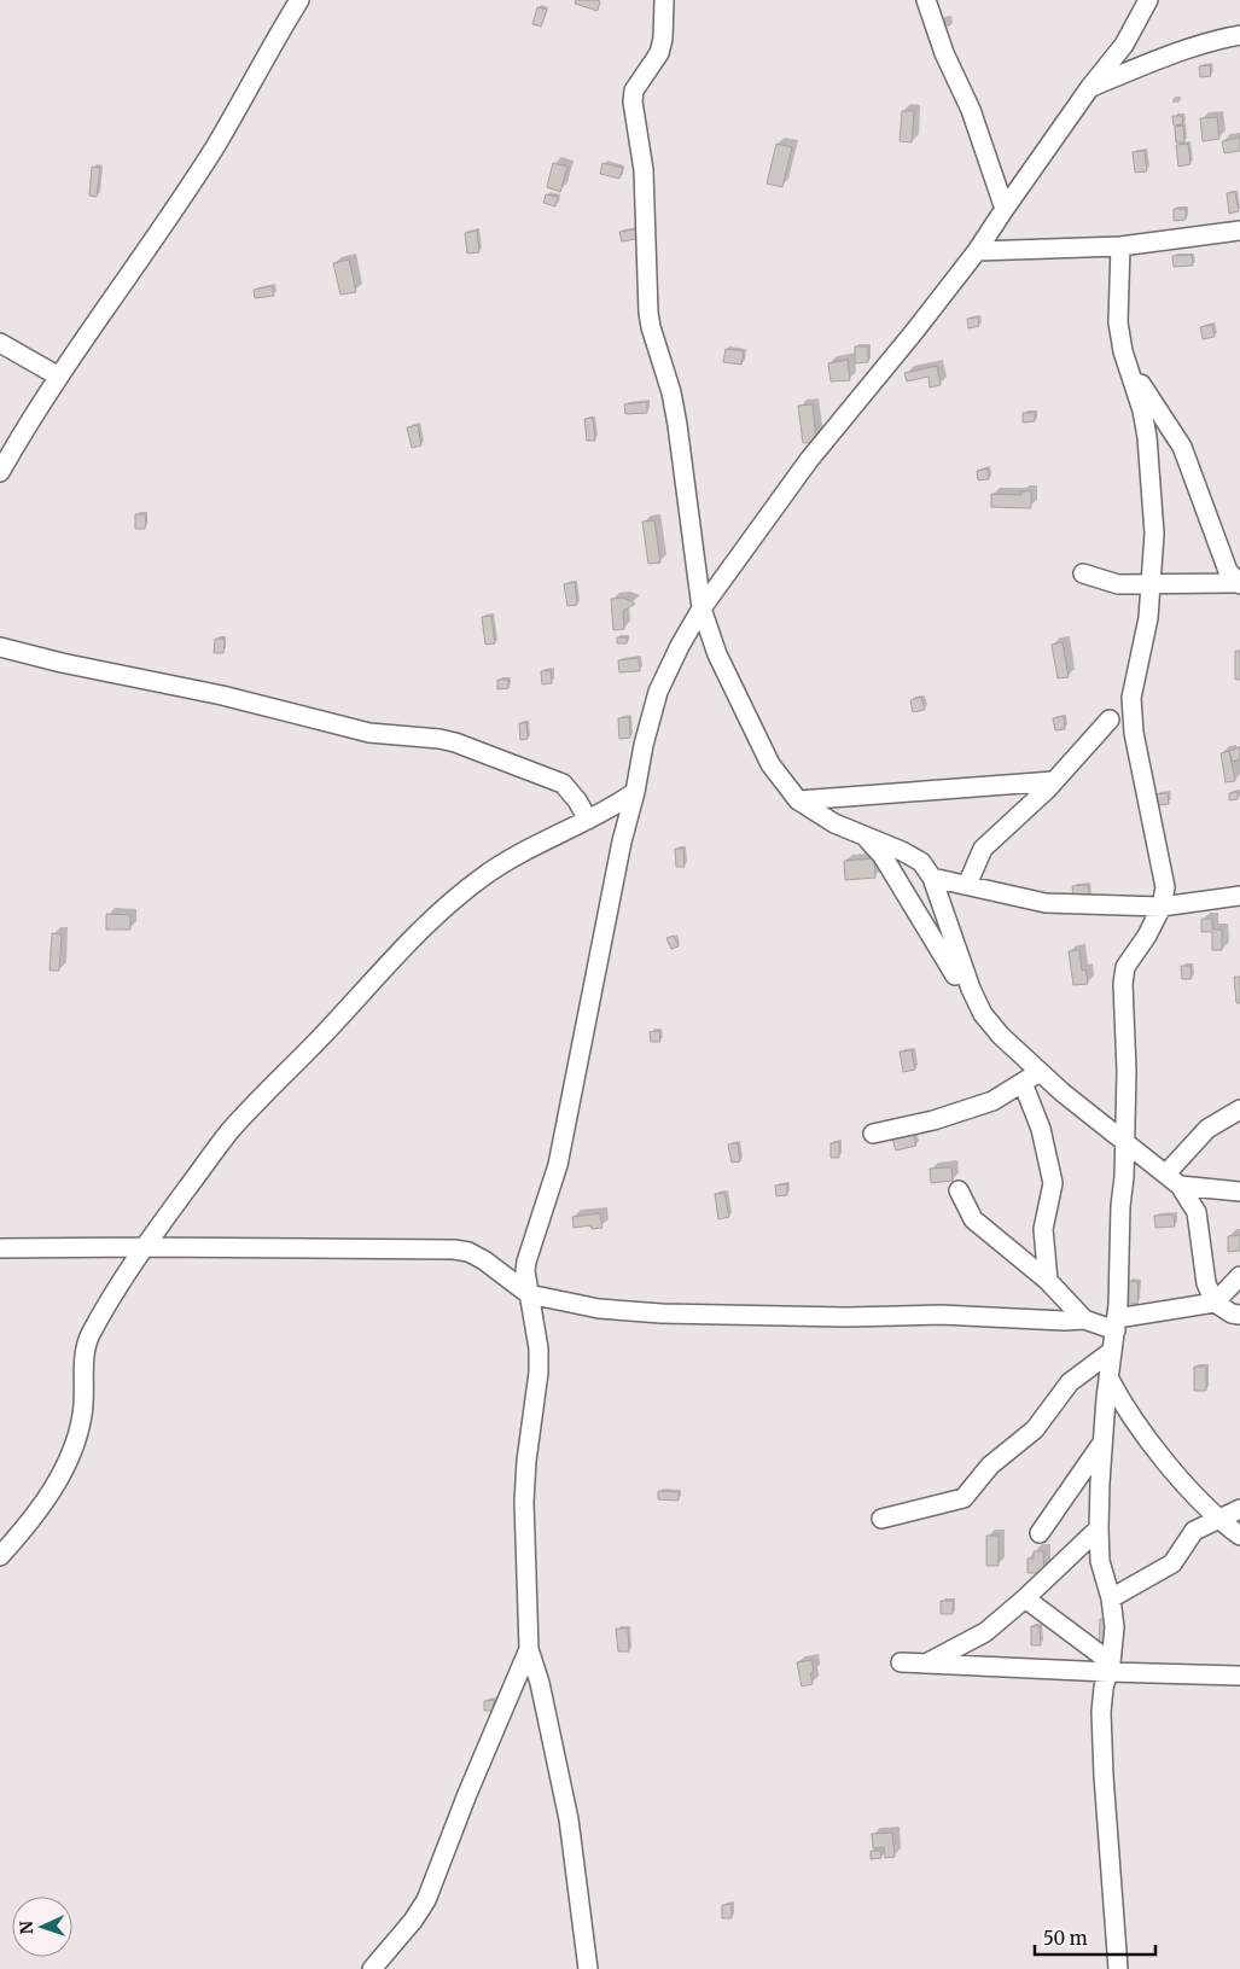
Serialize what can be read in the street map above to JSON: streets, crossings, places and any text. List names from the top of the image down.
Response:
{
  "scale_bar": "50 m",
  "north": "left"
}
